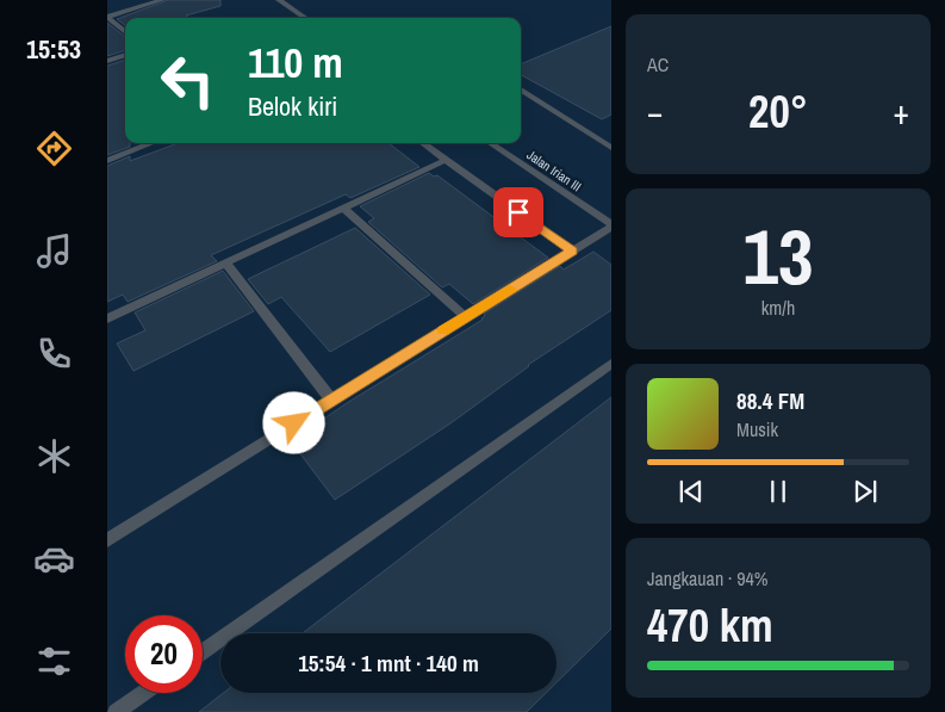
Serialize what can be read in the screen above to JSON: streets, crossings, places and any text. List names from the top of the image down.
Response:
{
  "streets": {
    "lane": ["Jalan Irian III"]
  },
  "page": {
    "tabs": "15:53",
    "tile": [
      "AC",
      ["13", "km/h"],
      ["Jangkauan · 94%", "470 km"]
    ],
    "turn": ["110 m", "Belok kiri"],
    "heat": ["−", "20°", "+"],
    "song": ["88.4 FM", "Musik"],
    "limit": "20",
    "trip": "15:54 · 1 mnt · 140 m"
  }
}
